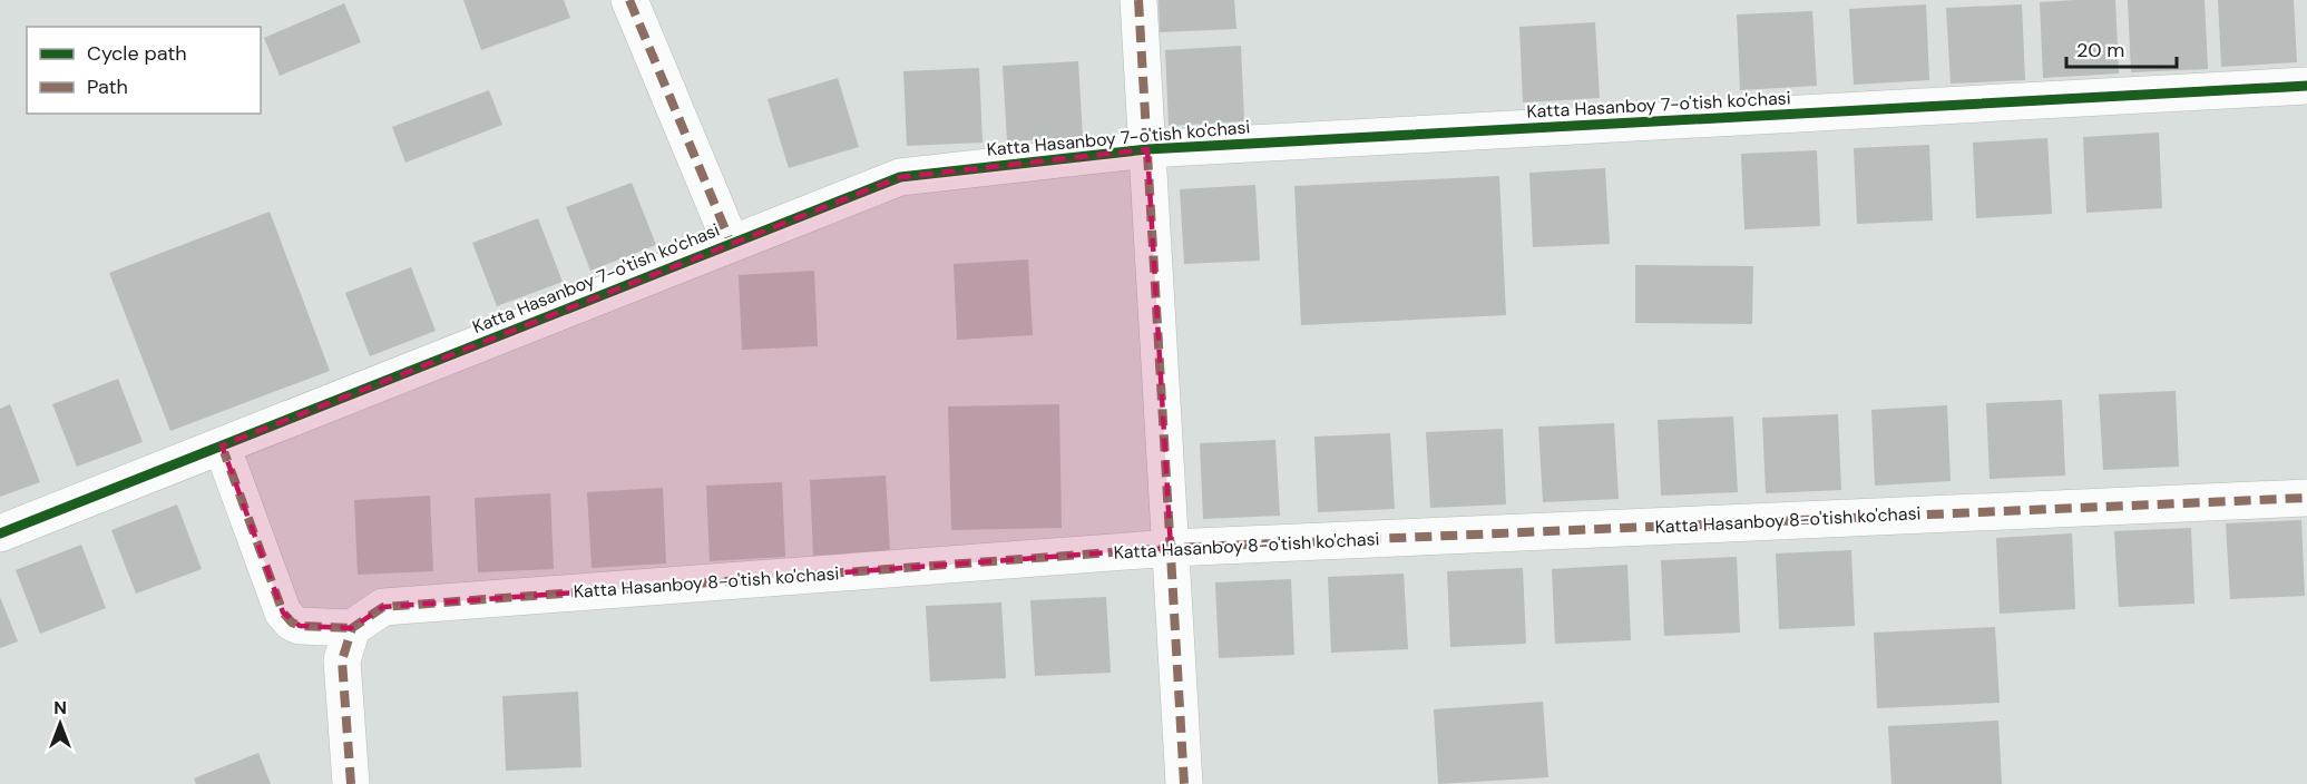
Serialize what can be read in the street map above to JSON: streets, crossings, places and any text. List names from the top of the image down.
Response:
{
  "streets": {
    "street": ["Katta Hasanboy 7-o'tish ko'chasi", "Katta Hasanboy 8-o'tish ko'chasi"]
  },
  "legend": ["Cycle path", "Path"],
  "scale_bar": "20 m",
  "north": "top"
}
